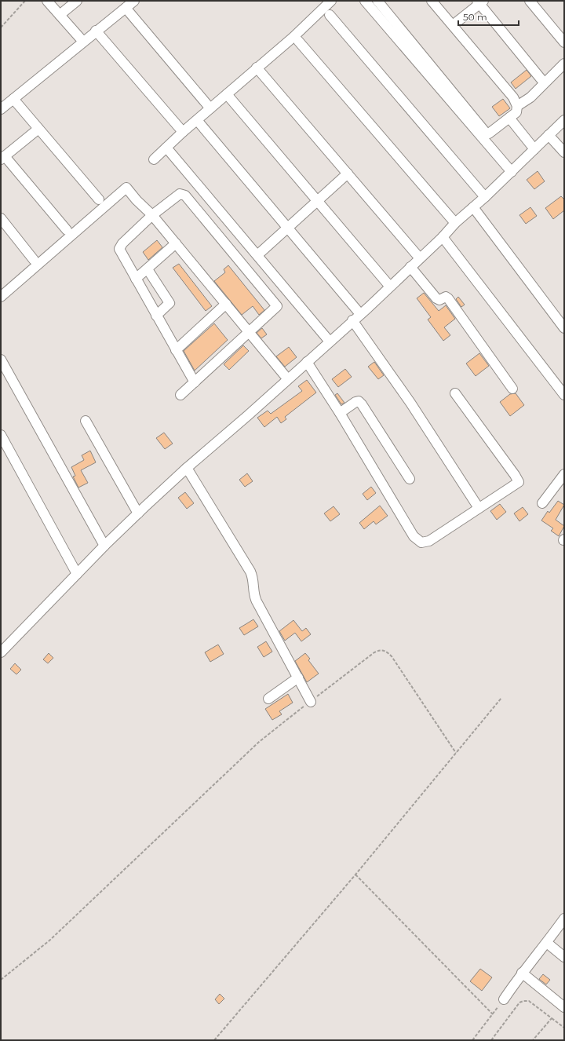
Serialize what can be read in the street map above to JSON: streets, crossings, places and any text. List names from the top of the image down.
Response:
{
  "scale_bar": "50 m"
}
